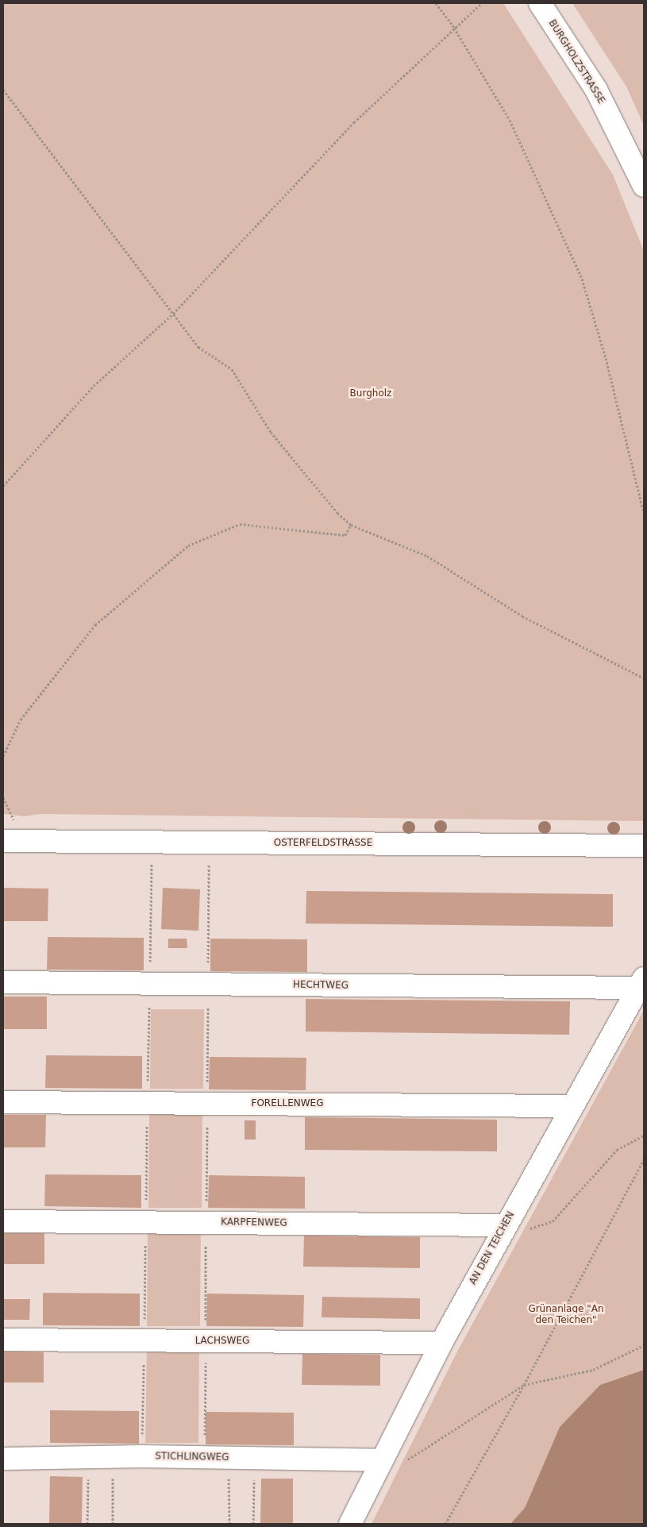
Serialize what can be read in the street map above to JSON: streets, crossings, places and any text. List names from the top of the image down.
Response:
{
  "streets": {
    "street": [
      "BURGHOLZSTRASSE",
      "OSTERFELDSTRASSE",
      "HECHTWEG",
      "FORELLENWEG",
      "KARPFENWEG",
      "AN DEN TEICHEN",
      "LACHSWEG",
      "STICHLINGWEG"
    ]
  },
  "crossings": [
    ["HECHTWEG", "AN DEN TEICHEN"],
    ["FORELLENWEG", "AN DEN TEICHEN"],
    ["KARPFENWEG", "AN DEN TEICHEN"],
    ["AN DEN TEICHEN", "LACHSWEG"],
    ["AN DEN TEICHEN", "STICHLINGWEG"]
  ],
  "parks": ["Burgholz", "Grünanlage \"An den Teichen\""]
}
